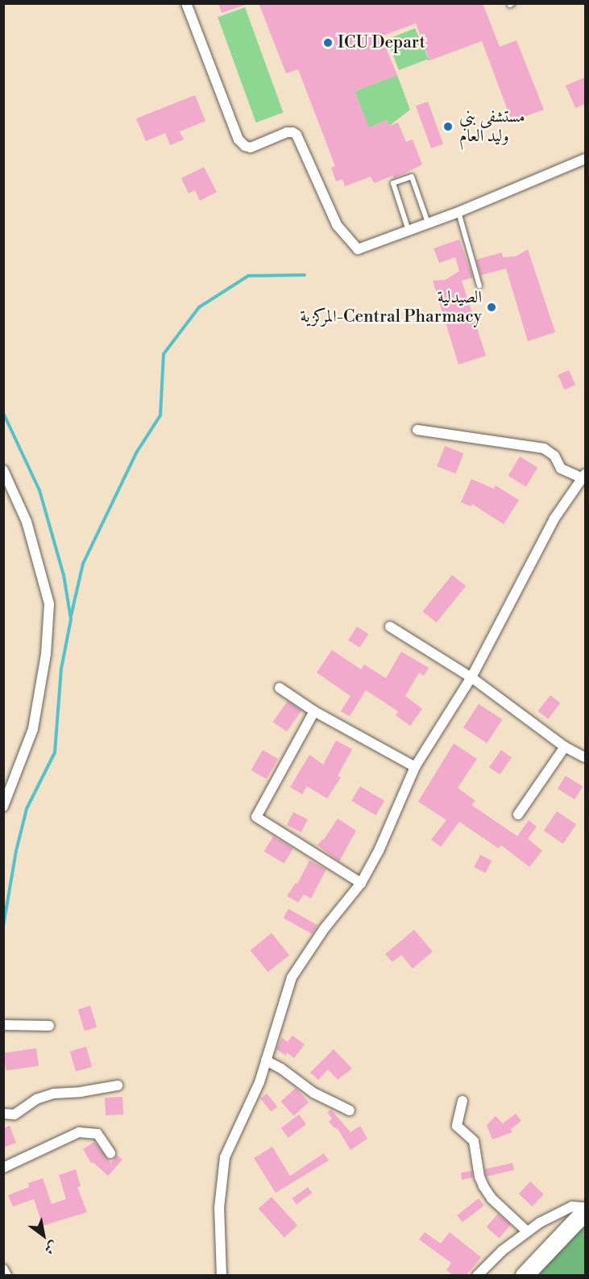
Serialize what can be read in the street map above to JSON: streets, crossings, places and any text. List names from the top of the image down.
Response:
{
  "places": ["ICU Depart", "مستشفى بني وليد العام", "الصيدلية المركزية-Central Pharmacy"],
  "north": "bottom right"
}
